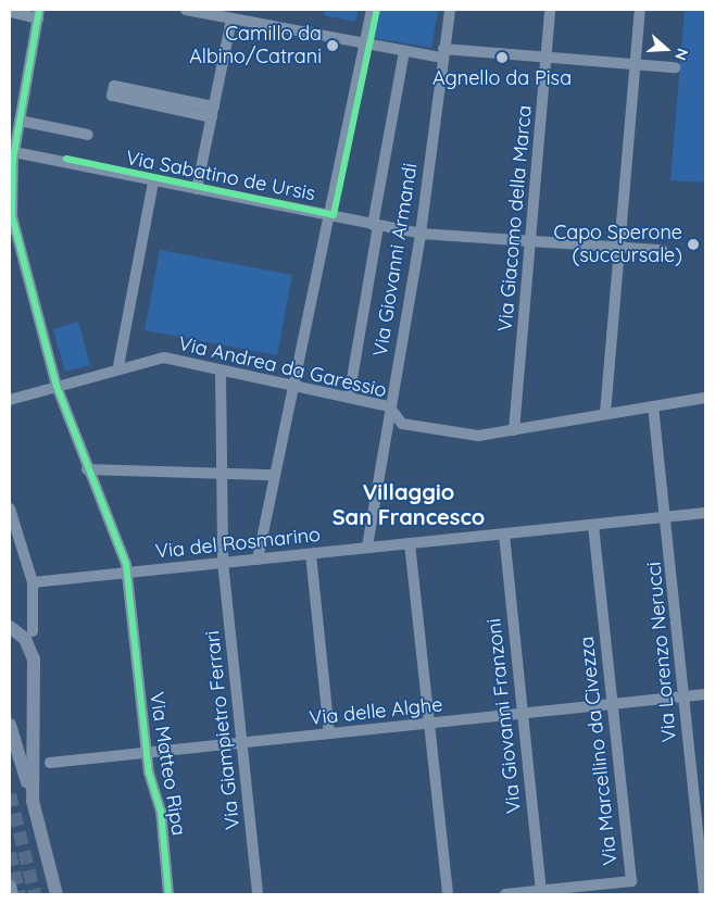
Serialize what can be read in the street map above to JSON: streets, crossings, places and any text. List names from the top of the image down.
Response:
{
  "streets": {
    "street": [
      "Via Sabatino de Ursis",
      "Via Giacomo della Marca",
      "Via Giovanni Armandi",
      "Via Andrea da Garessio",
      "Via del Rosmarino",
      "Via Lorenzo Nerucci",
      "Via delle Alghe",
      "Via Giovanni Franzoni",
      "Via Giampietro Ferrari",
      "Via Marcellino da Civezza",
      "Via Matteo Ripa"
    ]
  },
  "crossings": [
    ["Via Sabatino de Ursis", "Via Giacomo della Marca"],
    ["Via Sabatino de Ursis", "Via Giovanni Armandi"],
    ["Via Sabatino de Ursis", "Via Matteo Ripa"],
    ["Via Giacomo della Marca", "Via Andrea da Garessio"],
    ["Via Giovanni Armandi", "Via Andrea da Garessio"],
    ["Via Giovanni Armandi", "Via del Rosmarino"],
    ["Via Andrea da Garessio", "Via Lorenzo Nerucci"],
    ["Via Andrea da Garessio", "Via Giampietro Ferrari"],
    ["Via Andrea da Garessio", "Via Matteo Ripa"],
    ["Via del Rosmarino", "Via Lorenzo Nerucci"],
    ["Via del Rosmarino", "Via Giovanni Franzoni"],
    ["Via del Rosmarino", "Via Giampietro Ferrari"],
    ["Via del Rosmarino", "Via Marcellino da Civezza"],
    ["Via del Rosmarino", "Via Matteo Ripa"],
    ["Via Lorenzo Nerucci", "Via delle Alghe"],
    ["Via delle Alghe", "Via Giovanni Franzoni"],
    ["Via delle Alghe", "Via Giampietro Ferrari"],
    ["Via delle Alghe", "Via Marcellino da Civezza"],
    ["Via delle Alghe", "Via Matteo Ripa"],
    ["Via Giovanni Franzoni", "Via Marcellino da Civezza"]
  ],
  "districts": ["Villaggio San Francesco"],
  "places": ["Camillo da Albino/Catrani", "Agnello da Pisa", "Capo Sperone (succursale)"],
  "north": "right"
}
